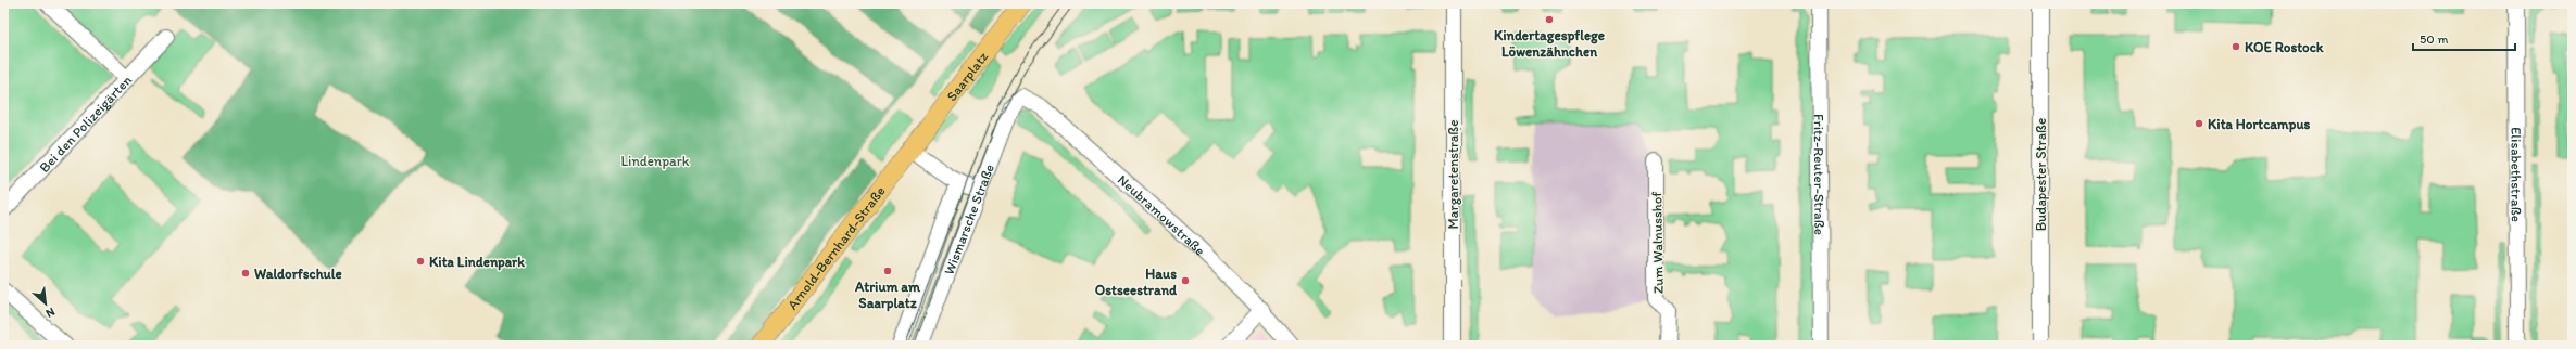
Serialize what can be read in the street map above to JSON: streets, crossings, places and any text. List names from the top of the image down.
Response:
{
  "streets": {
    "main road": ["Saarplatz", "Arnold-Bernhard-Straße"],
    "street": [
      "Bei den Polizeigärten",
      "Margaretenstraße",
      "Fritz-Reuter-Straße",
      "Budapester Straße",
      "Elisabethstraße",
      "Neubramowstraße",
      "Wismarsche Straße",
      "Zum Walnusshof"
    ]
  },
  "crossings": [
    ["Saarplatz", "Wismarsche Straße"],
    ["Saarplatz", "Arnold-Bernhard-Straße"],
    ["Neubramowstraße", "Wismarsche Straße"],
    ["Wismarsche Straße", "Arnold-Bernhard-Straße"]
  ],
  "parks": ["Lindenpark"],
  "places": [
    "Kindertagespflege Löwenzähnchen",
    "KOE Rostock",
    "Kita Hortcampus",
    "Kita Lindenpark",
    "Atrium am Saarplatz",
    "Waldorfschule",
    "Haus Ostseestrand"
  ],
  "scale_bar": "50 m",
  "north": "bottom right"
}
